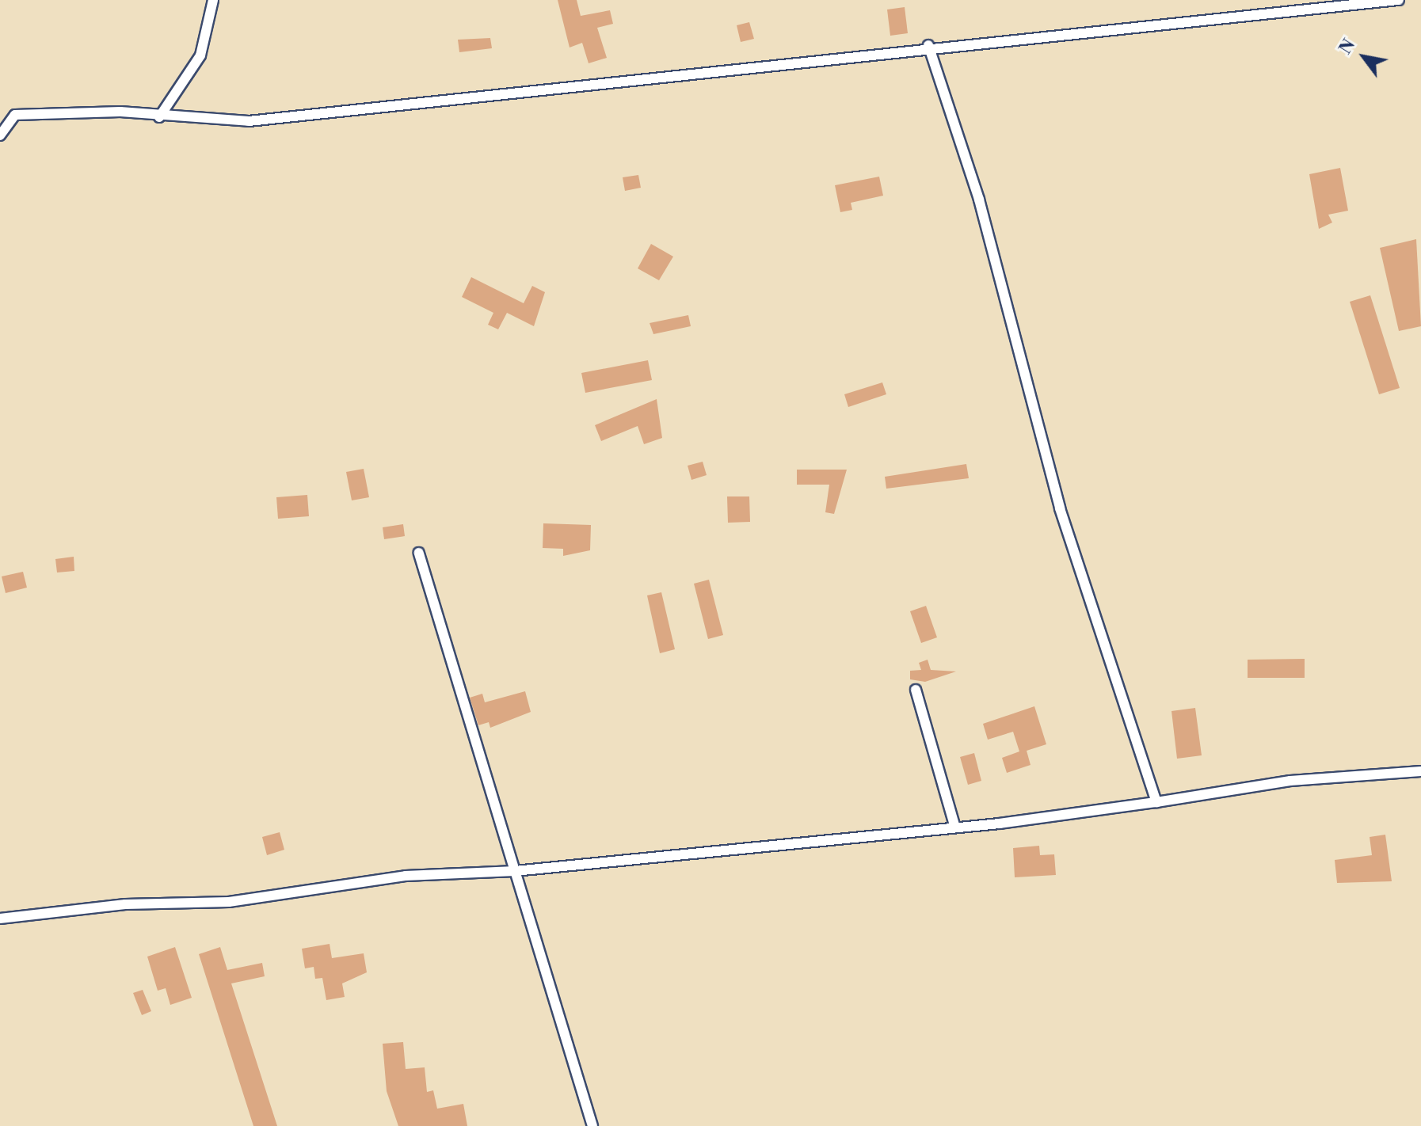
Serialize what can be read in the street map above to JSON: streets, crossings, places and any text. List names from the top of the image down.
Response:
{
  "north": "top left"
}
